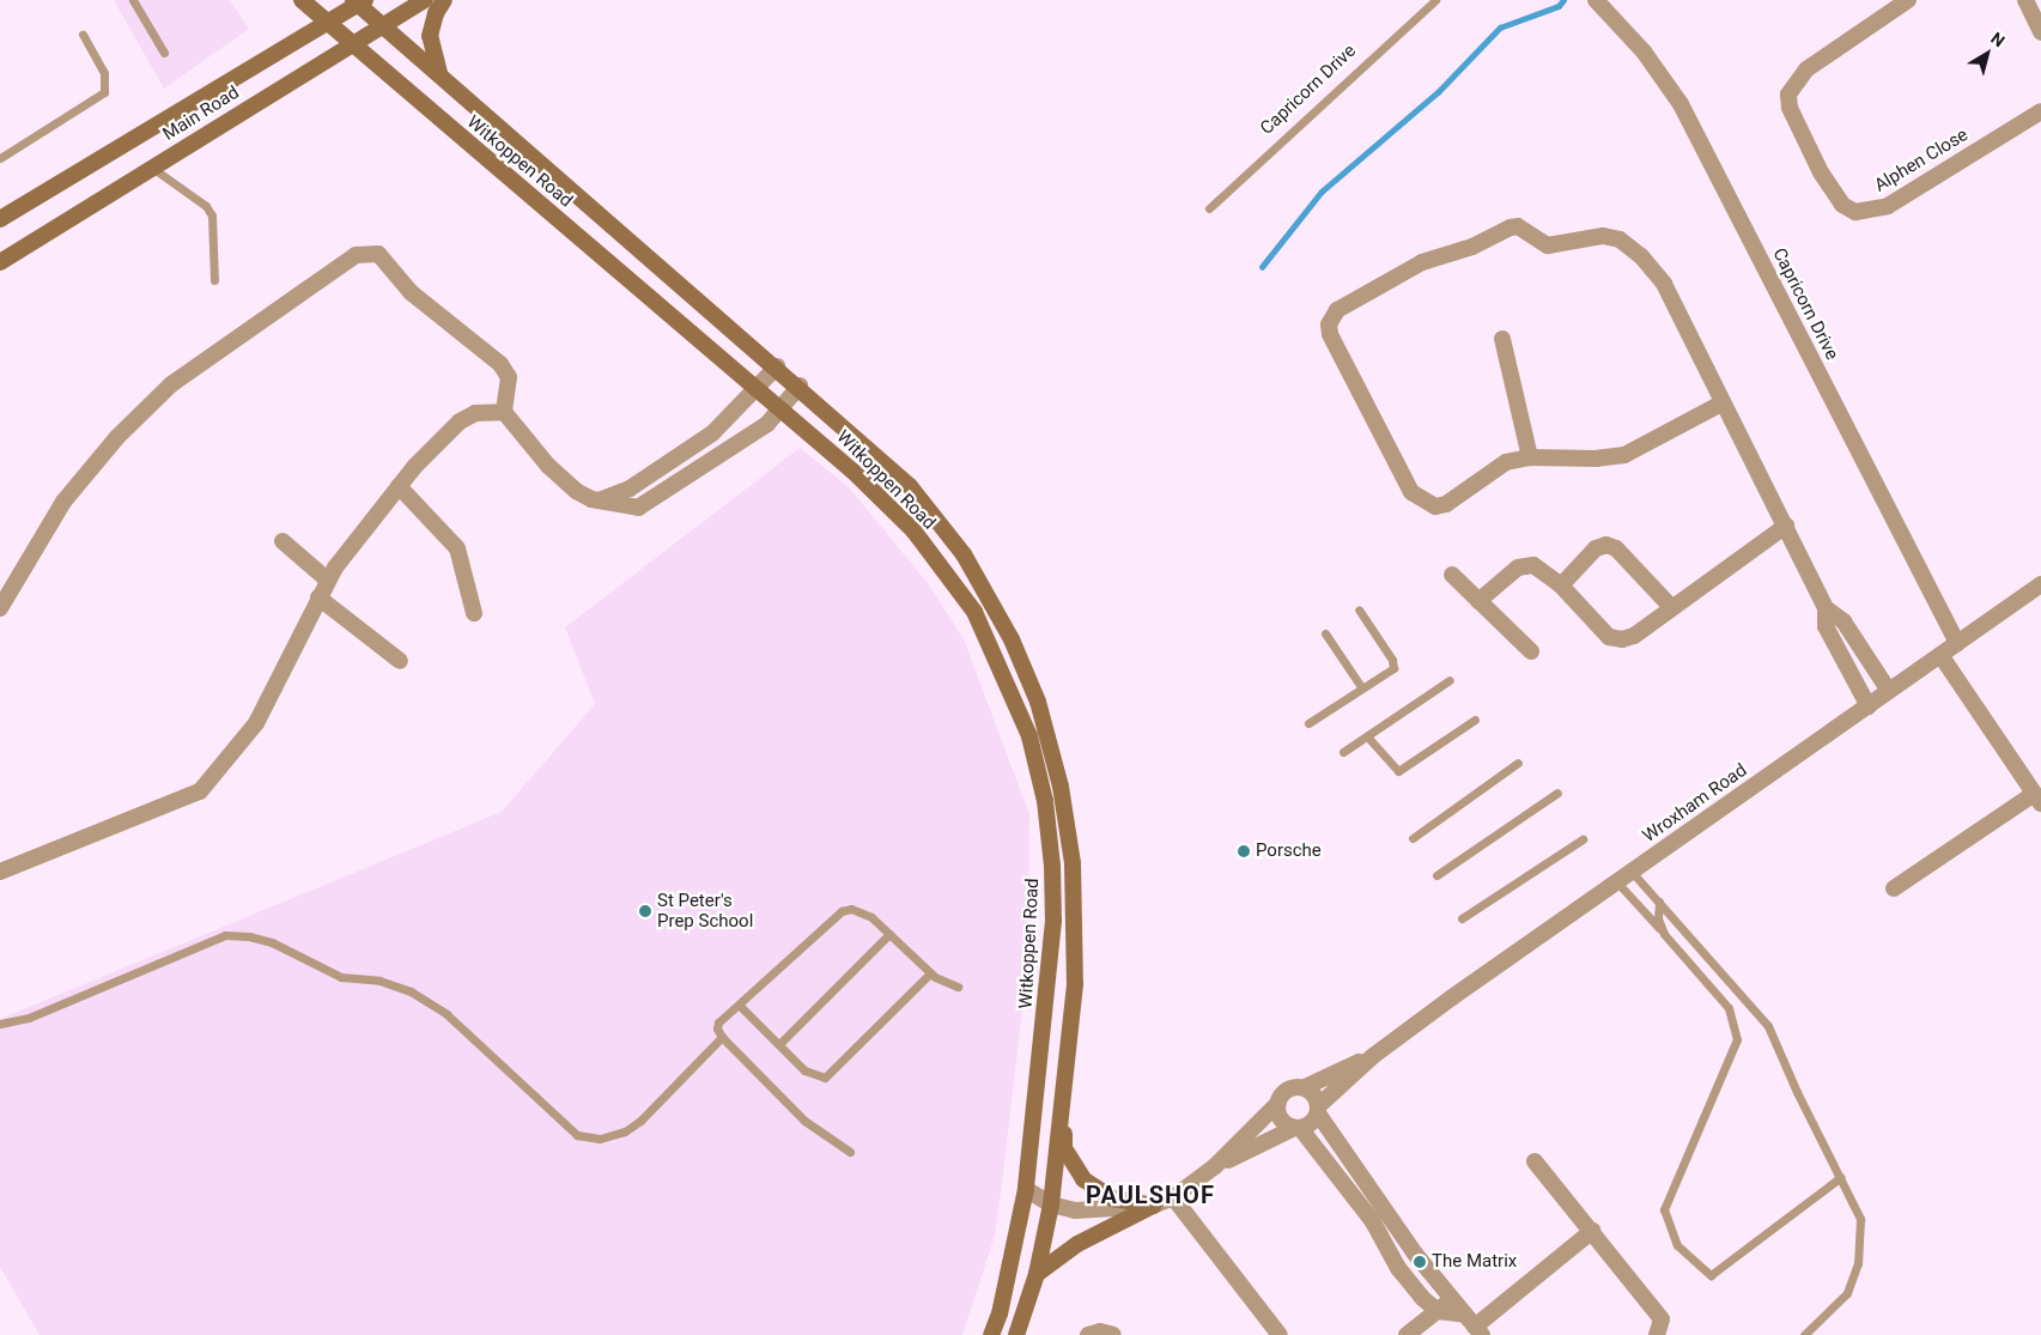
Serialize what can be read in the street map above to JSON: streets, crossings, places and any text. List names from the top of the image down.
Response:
{
  "streets": {
    "main road": ["Main Road", "Witkoppen Road"],
    "street": ["Capricorn Drive", "Alphen Close", "Wroxham Road"]
  },
  "crossings": [
    ["Capricorn Drive", "Wroxham Road"],
    ["Main Road", "Witkoppen Road"]
  ],
  "districts": ["PAULSHOF"],
  "places": ["Porsche", "St Peter's Prep School", "The Matrix"],
  "north": "top right"
}
